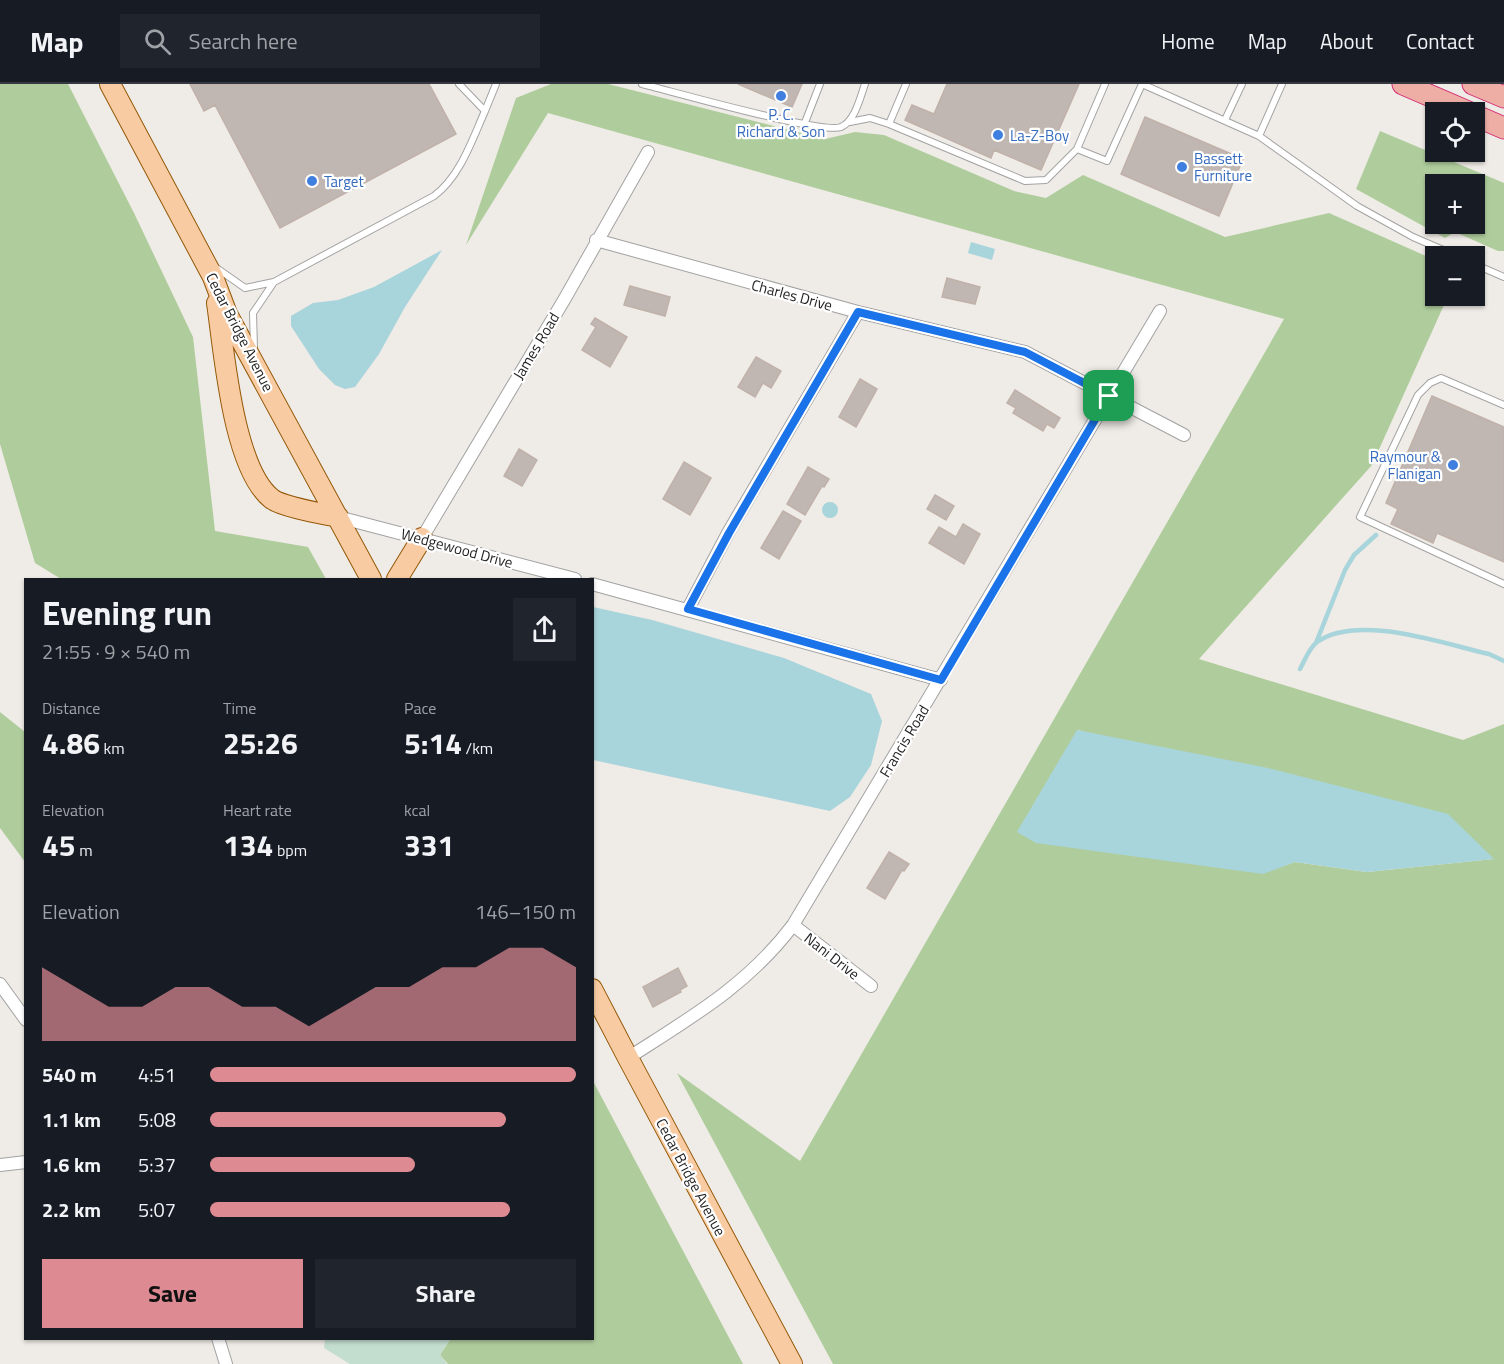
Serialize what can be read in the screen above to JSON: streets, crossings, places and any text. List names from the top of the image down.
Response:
{
  "streets": {
    "main road": ["Cedar Bridge Avenue"],
    "street": [
      "Charles Drive",
      "James Road",
      "Wedgewood Drive",
      "Francis Road",
      "Nani Drive"
    ]
  },
  "crossings": [
    ["Charles Drive", "James Road"],
    ["Charles Drive", "Francis Road"],
    ["Cedar Bridge Avenue", "Wedgewood Drive"],
    ["Cedar Bridge Avenue", "Francis Road"],
    ["James Road", "Wedgewood Drive"],
    ["Francis Road", "Nani Drive"]
  ],
  "places": [
    "P. C. Richard & Son",
    "La-Z-Boy",
    "Bassett Furniture",
    "Target",
    "Raymour & Flanigan"
  ],
  "page": {
    "header": "Map",
    "search": "Search here",
    "nav": [
      "Home",
      "Map",
      "About",
      "Contact"
    ],
    "map_buttons": ["+", "−"],
    "heading": ["Evening run", "21:55 · 9 × 540 m"],
    "stats": [
      ["Distance", "4.86 km"],
      ["Time", "25:26"],
      ["Pace", "5:14 /km"],
      ["Elevation", "45 m"],
      ["Heart rate", "134 bpm"],
      ["kcal", "331"]
    ],
    "chart": ["Elevation", "146–150 m"],
    "list": [
      {
        "name": "540 m",
        "note": "4:51"
      },
      {
        "name": "1.1 km",
        "note": "5:08"
      },
      {
        "name": "1.6 km",
        "note": "5:37"
      },
      {
        "name": "2.2 km",
        "note": "5:07"
      }
    ],
    "buttons": ["Save", "Share"]
  }
}
